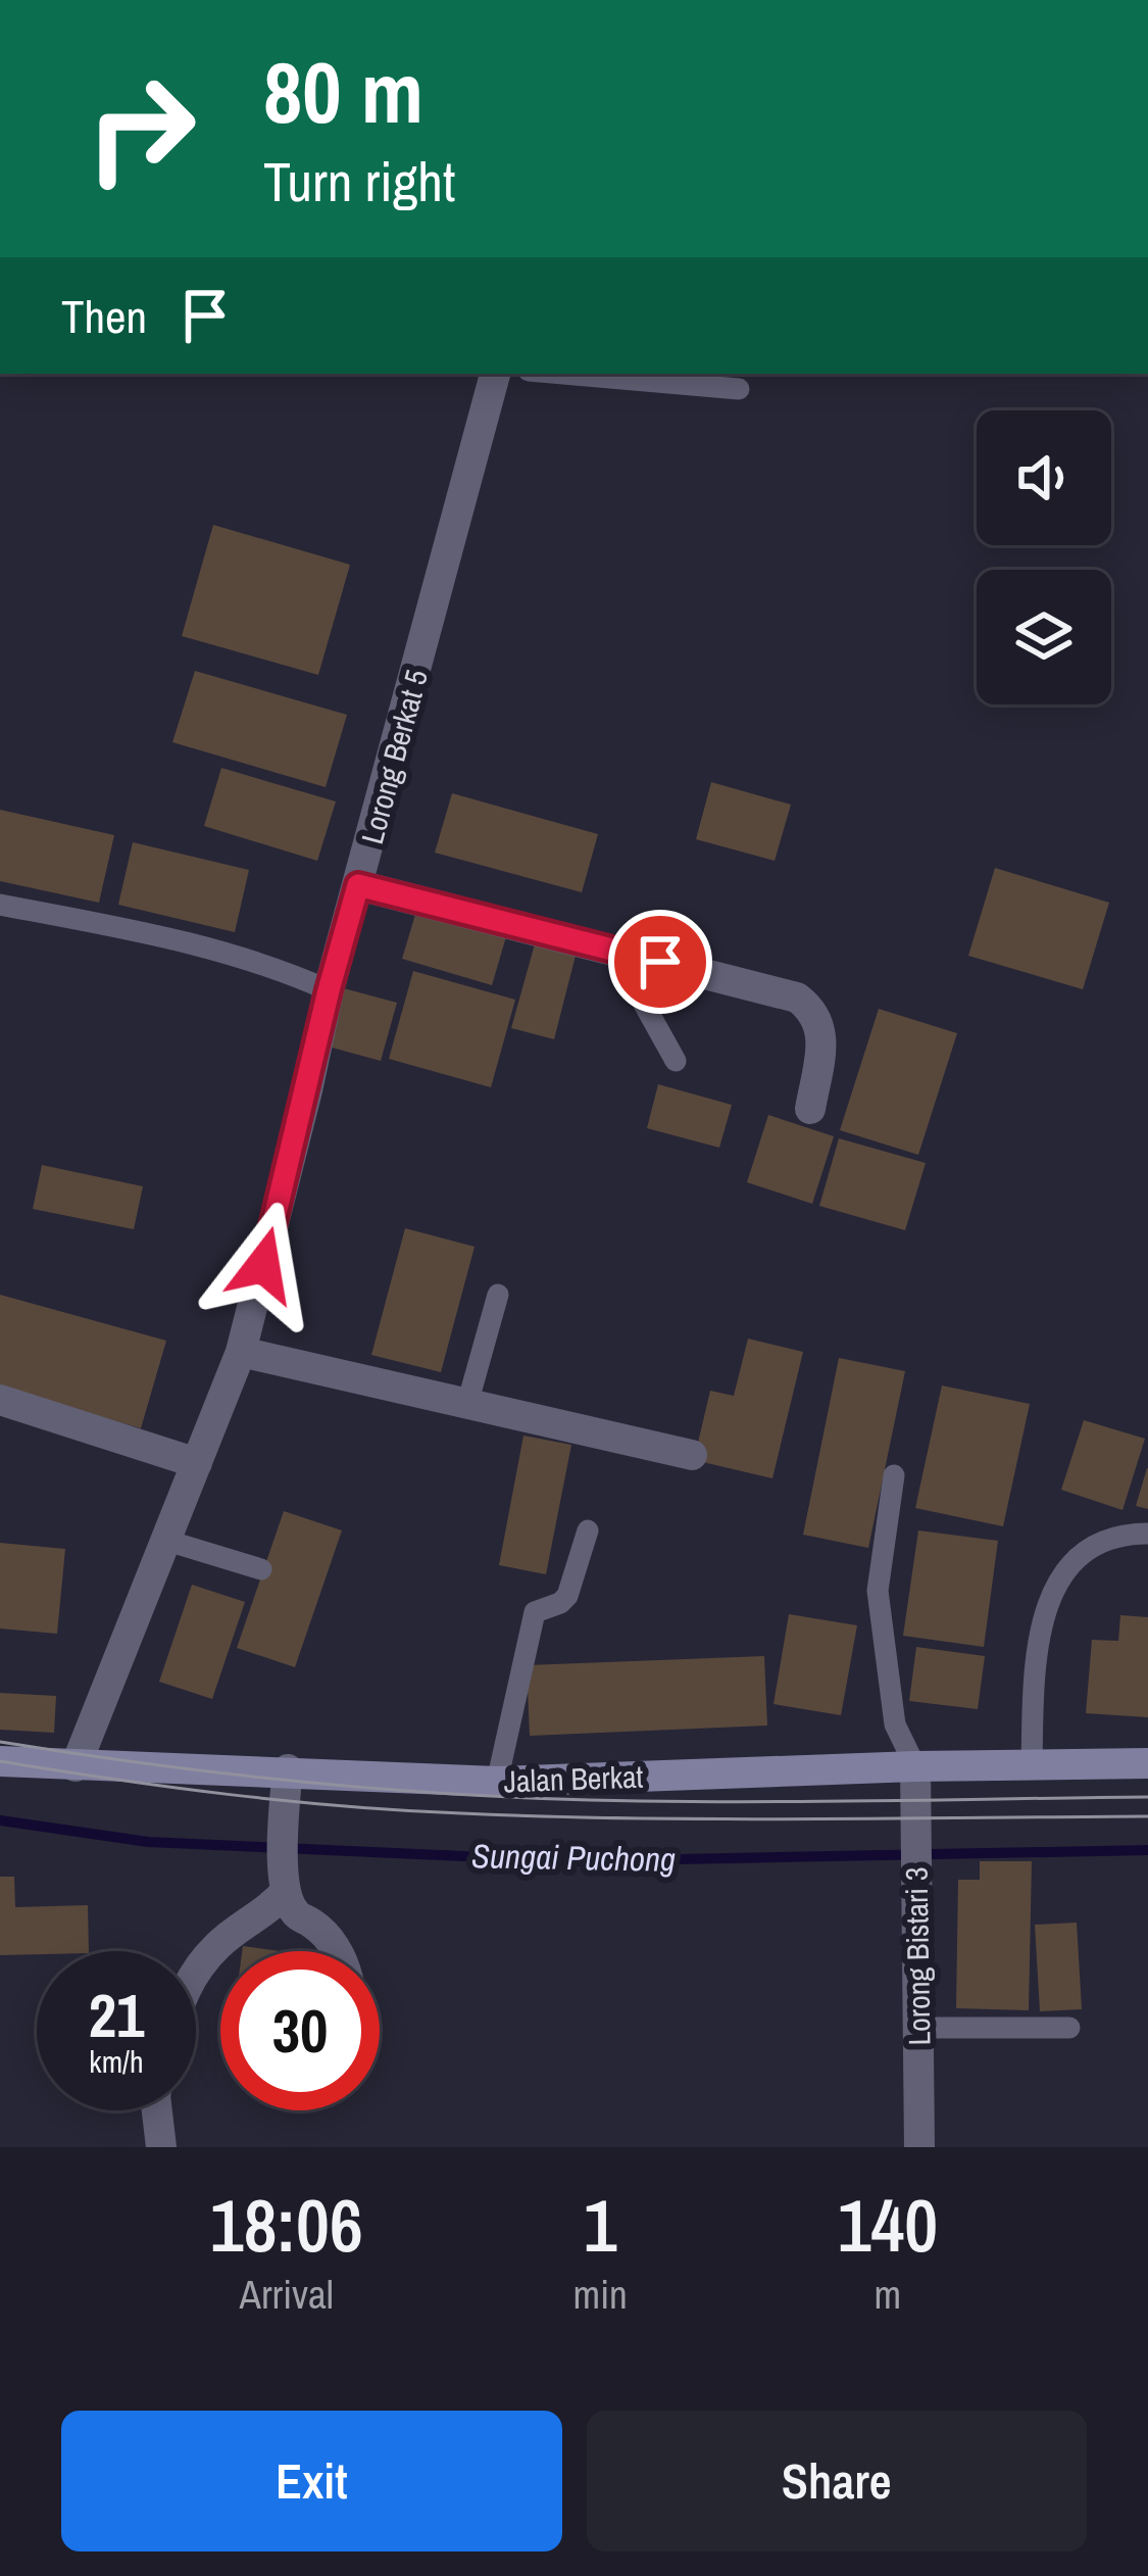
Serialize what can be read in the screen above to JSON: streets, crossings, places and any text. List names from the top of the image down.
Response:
{
  "streets": {
    "street": ["Lorong Berkat 5", "Jalan Berkat", "Lorong Bistari 3"]
  },
  "crossings": [
    ["Lorong Berkat 5", "Jalan Berkat"],
    ["Jalan Berkat", "Lorong Bistari 3"]
  ],
  "water": ["Sungai Puchong"],
  "page": {
    "turn": ["80 m", "Turn right"],
    "then": "Then",
    "speed": "21 km/h",
    "limit": "30",
    "eta": [
      "18:06",
      "Arrival",
      "1",
      "min",
      "140",
      "m"
    ],
    "buttons": ["Exit", "Share"]
  }
}
